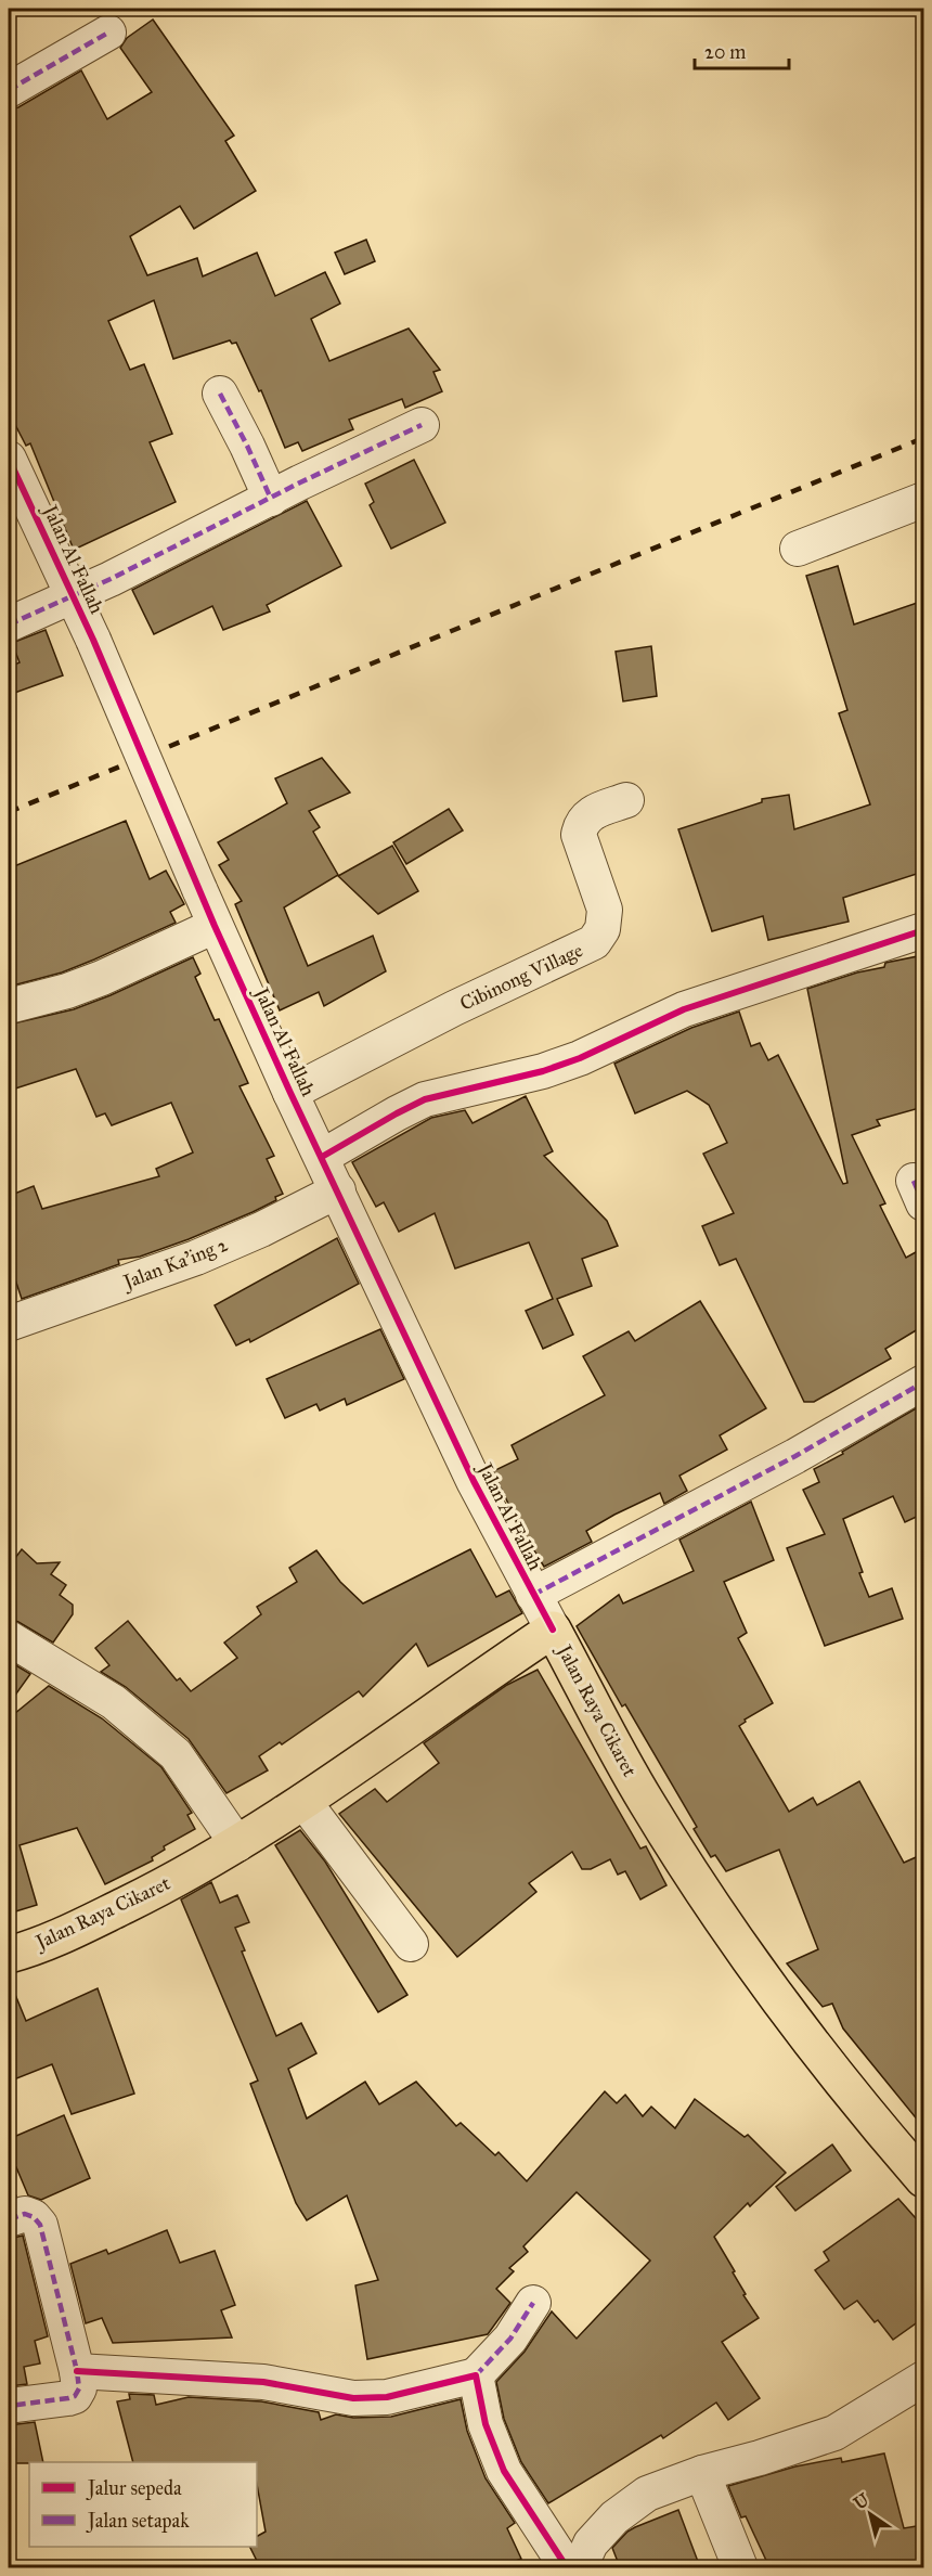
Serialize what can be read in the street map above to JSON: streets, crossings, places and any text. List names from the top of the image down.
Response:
{
  "streets": {
    "main road": ["Jalan Raya Cikaret"],
    "street": ["Jalan Al Fallah", "Cibinong Village", "Jalan Ka'ing 2"]
  },
  "crossings": [
    ["Jalan Al Fallah", "Cibinong Village"],
    ["Jalan Al Fallah", "Jalan Ka'ing 2"],
    ["Jalan Al Fallah", "Jalan Raya Cikaret"]
  ],
  "legend": ["Jalur sepeda", "Jalan setapak"],
  "scale_bar": "20 m",
  "north": "top left"
}
